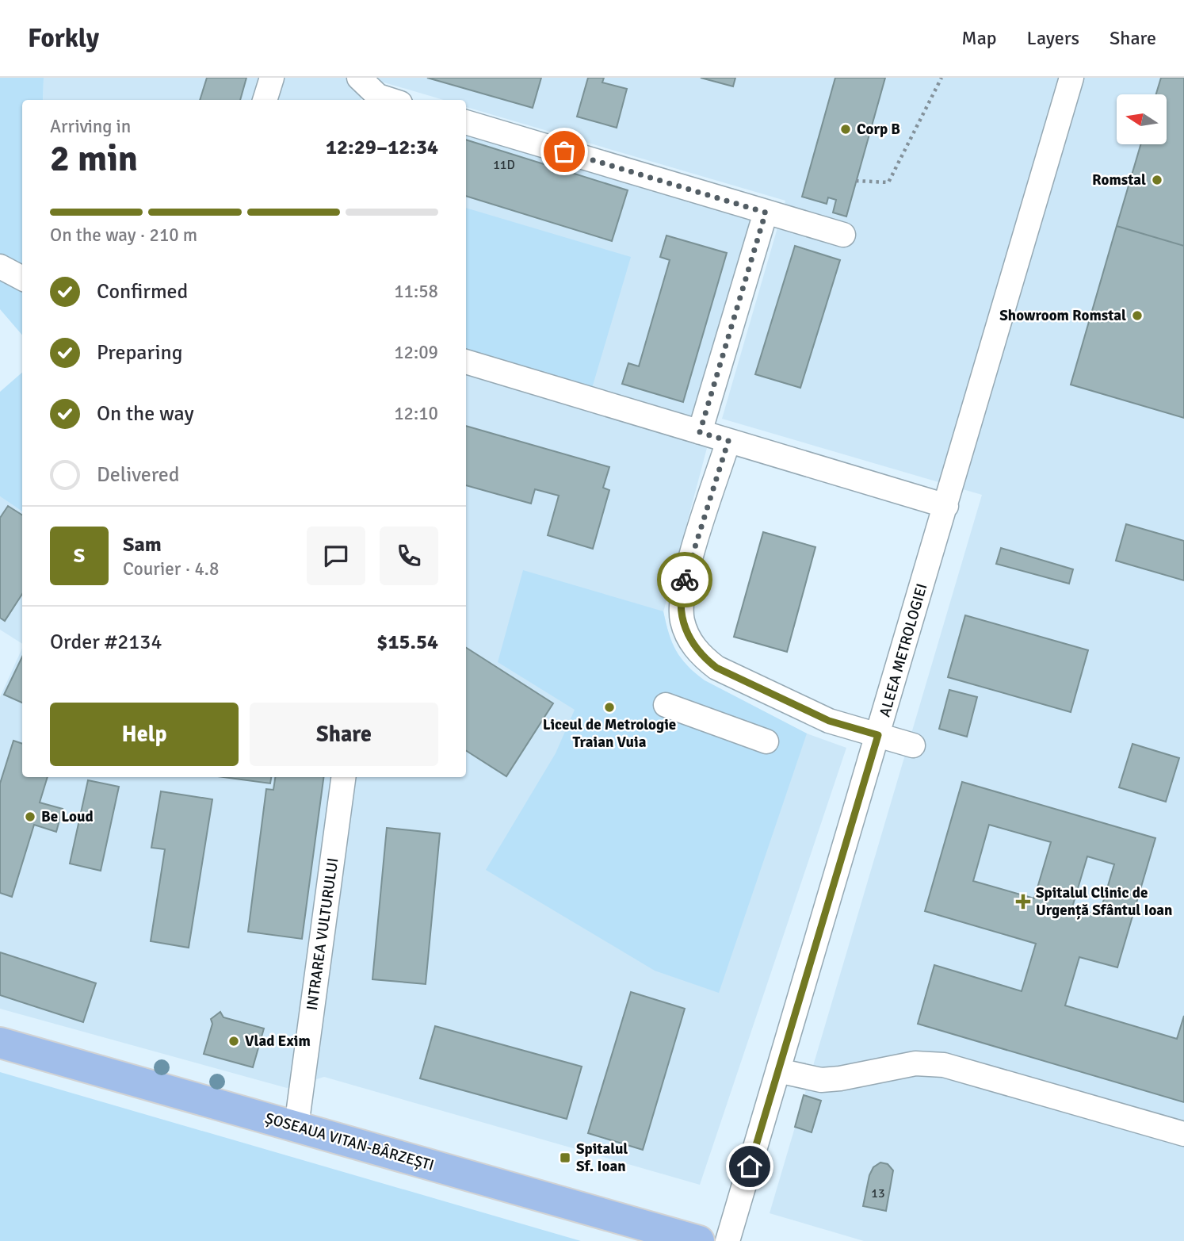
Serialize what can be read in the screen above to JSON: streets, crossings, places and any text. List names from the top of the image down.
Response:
{
  "streets": {
    "main road": ["ȘOSEAUA VITAN-BÂRZEȘTI"],
    "street": ["ALEEA METROLOGIEI", "INTRAREA VULTURULUI"]
  },
  "crossings": [
    ["INTRAREA VULTURULUI", "ȘOSEAUA VITAN-BÂRZEȘTI"]
  ],
  "places": {
    "other": [
      "Corp B",
      "Romstal",
      "Showroom Romstal",
      "Liceul de Metrologie Traian Vuia",
      "Be Loud",
      "Vlad Exim"
    ],
    "health": ["Spitalul Clinic de Urgență Sfântul Ioan"],
    "transit": ["Spitalul Sf. Ioan"]
  },
  "house_numbers": ["11D", "13"],
  "north": "left",
  "page": {
    "header": "Forkly",
    "nav": ["Map", "Layers", "Share"],
    "heading": ["2 min", "Arriving in", "12:29–12:34"],
    "panel": [
      "Sam",
      "Courier · 4.8",
      "Order #2134",
      "$15.54"
    ],
    "bar": "On the way · 210 m",
    "list": [
      ["Confirmed", "11:58"],
      ["Preparing", "12:09"],
      ["On the way", "12:10"],
      "Delivered"
    ],
    "round": "S",
    "buttons": ["Help", "Share"]
  }
}
